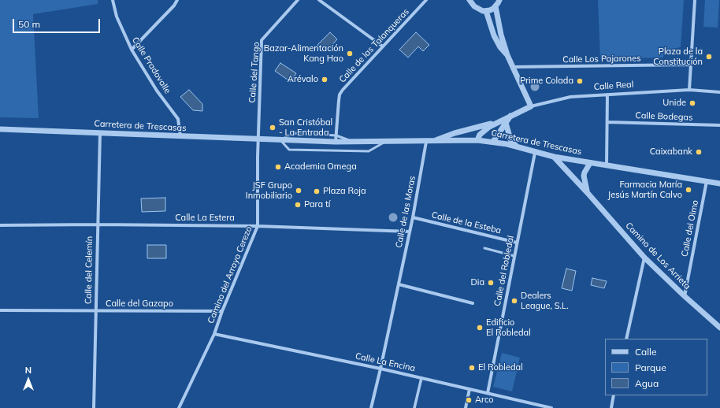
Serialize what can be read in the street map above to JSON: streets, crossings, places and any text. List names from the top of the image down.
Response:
{
  "streets": {
    "street": [
      "Calle de las Talanqueras",
      "Calle Los Pajarones",
      "Calle Pradovalle",
      "Calle del Tango",
      "Calle Real",
      "Calle Bodegas",
      "Carretera de Trescasas",
      "Calle de las Moras",
      "Calle La Estera",
      "Calle de la Esteba",
      "Calle del Olmo",
      "Camino de Los Arrieta",
      "Calle del Celemín",
      "Calle del Robledal",
      "Camino del Arroyo Cerezo",
      "Calle del Gazapo",
      "Calle La Encina"
    ]
  },
  "crossings": [
    ["Calle de las Talanqueras", "Carretera de Trescasas"],
    ["Calle Pradovalle", "Carretera de Trescasas"],
    ["Calle del Tango", "Carretera de Trescasas"],
    ["Calle del Tango", "Camino del Arroyo Cerezo"],
    ["Calle Real", "Carretera de Trescasas"],
    ["Carretera de Trescasas", "Calle de las Moras"],
    ["Carretera de Trescasas", "Calle del Olmo"],
    ["Carretera de Trescasas", "Camino de Los Arrieta"],
    ["Carretera de Trescasas", "Calle del Celemín"],
    ["Carretera de Trescasas", "Calle del Robledal"],
    ["Carretera de Trescasas", "Camino del Arroyo Cerezo"],
    ["Calle de las Moras", "Calle La Estera"],
    ["Calle de las Moras", "Calle de la Esteba"],
    ["Calle de las Moras", "Calle La Encina"],
    ["Calle La Estera", "Calle del Celemín"],
    ["Calle La Estera", "Camino del Arroyo Cerezo"],
    ["Calle de la Esteba", "Calle del Robledal"],
    ["Calle del Olmo", "Camino de Los Arrieta"],
    ["Calle del Celemín", "Calle del Gazapo"],
    ["Calle del Robledal", "Calle La Encina"],
    ["Camino del Arroyo Cerezo", "Calle del Gazapo"],
    ["Camino del Arroyo Cerezo", "Calle La Encina"]
  ],
  "places": [
    "Bazar-Alimentación Kang Hao",
    "Plaza de la Constitución",
    "Arévalo",
    "Prime Colada",
    "Unide",
    "San Cristóbal - La Entrada",
    "Caixabank",
    "Academia Omega",
    "Farmacia María Jesús Martín Calvo",
    "JSF Grupo Inmobiliario",
    "Plaza Roja",
    "Para tí",
    "Dia",
    "Dealers League, S.L.",
    "Edificio El Robledal",
    "El Robledal",
    "Arco"
  ],
  "legend": ["Calle", "Parque", "Agua"],
  "scale_bar": "50 m",
  "north": "top"
}
